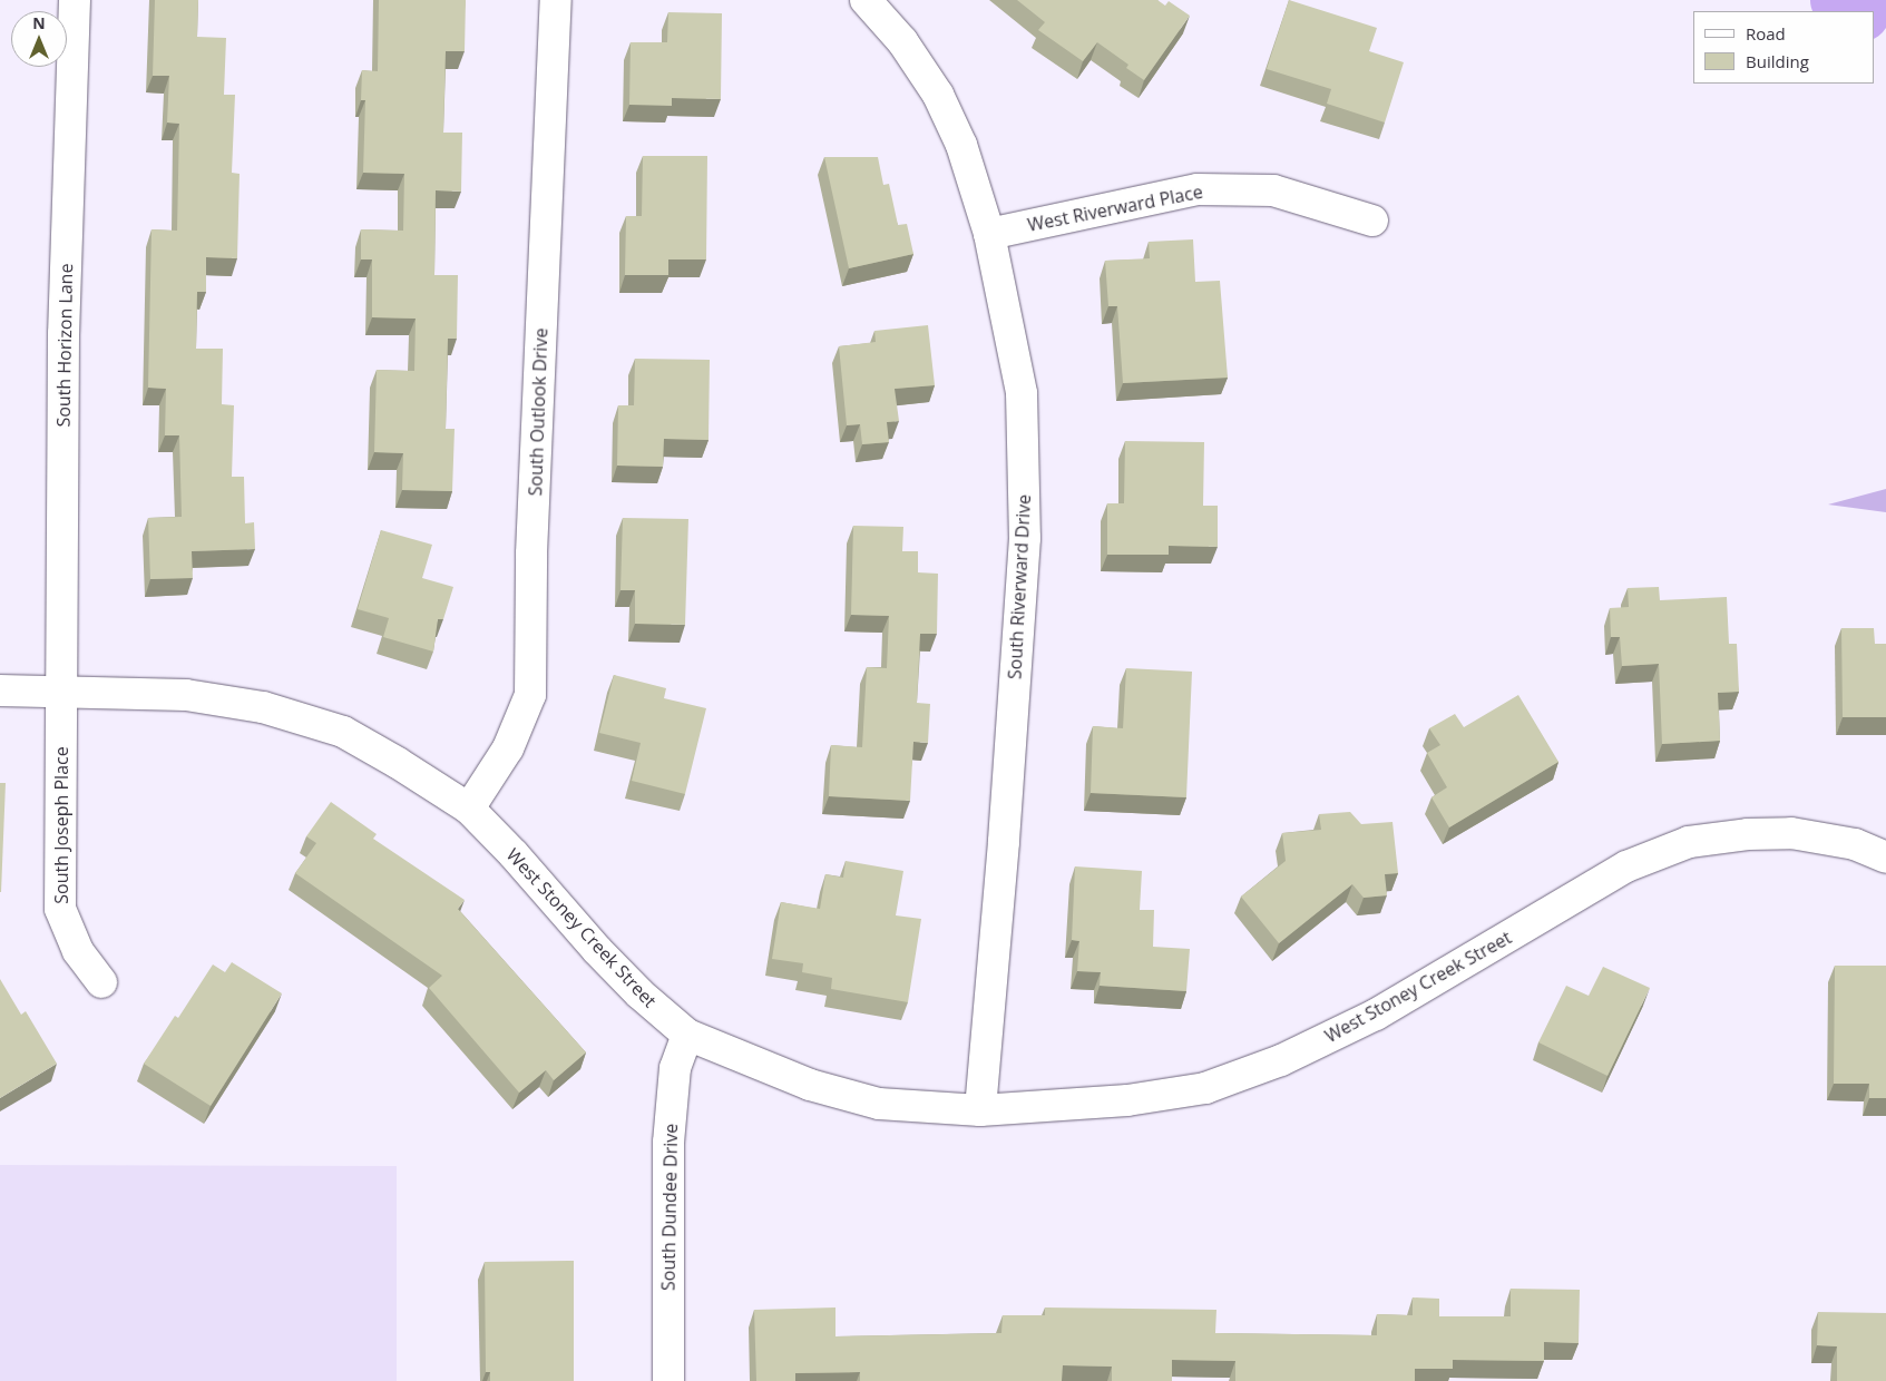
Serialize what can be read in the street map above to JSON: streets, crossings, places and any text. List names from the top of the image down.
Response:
{
  "streets": {
    "street": [
      "West Riverward Place",
      "South Horizon Lane",
      "South Outlook Drive",
      "South Riverward Drive",
      "South Joseph Place",
      "West Stoney Creek Street",
      "South Dundee Drive"
    ]
  },
  "crossings": [
    ["West Riverward Place", "South Riverward Drive"],
    ["South Horizon Lane", "South Joseph Place"],
    ["South Horizon Lane", "West Stoney Creek Street"],
    ["South Outlook Drive", "West Stoney Creek Street"],
    ["South Riverward Drive", "West Stoney Creek Street"],
    ["South Joseph Place", "West Stoney Creek Street"],
    ["West Stoney Creek Street", "South Dundee Drive"]
  ],
  "legend": ["Road", "Building"],
  "north": "top"
}
